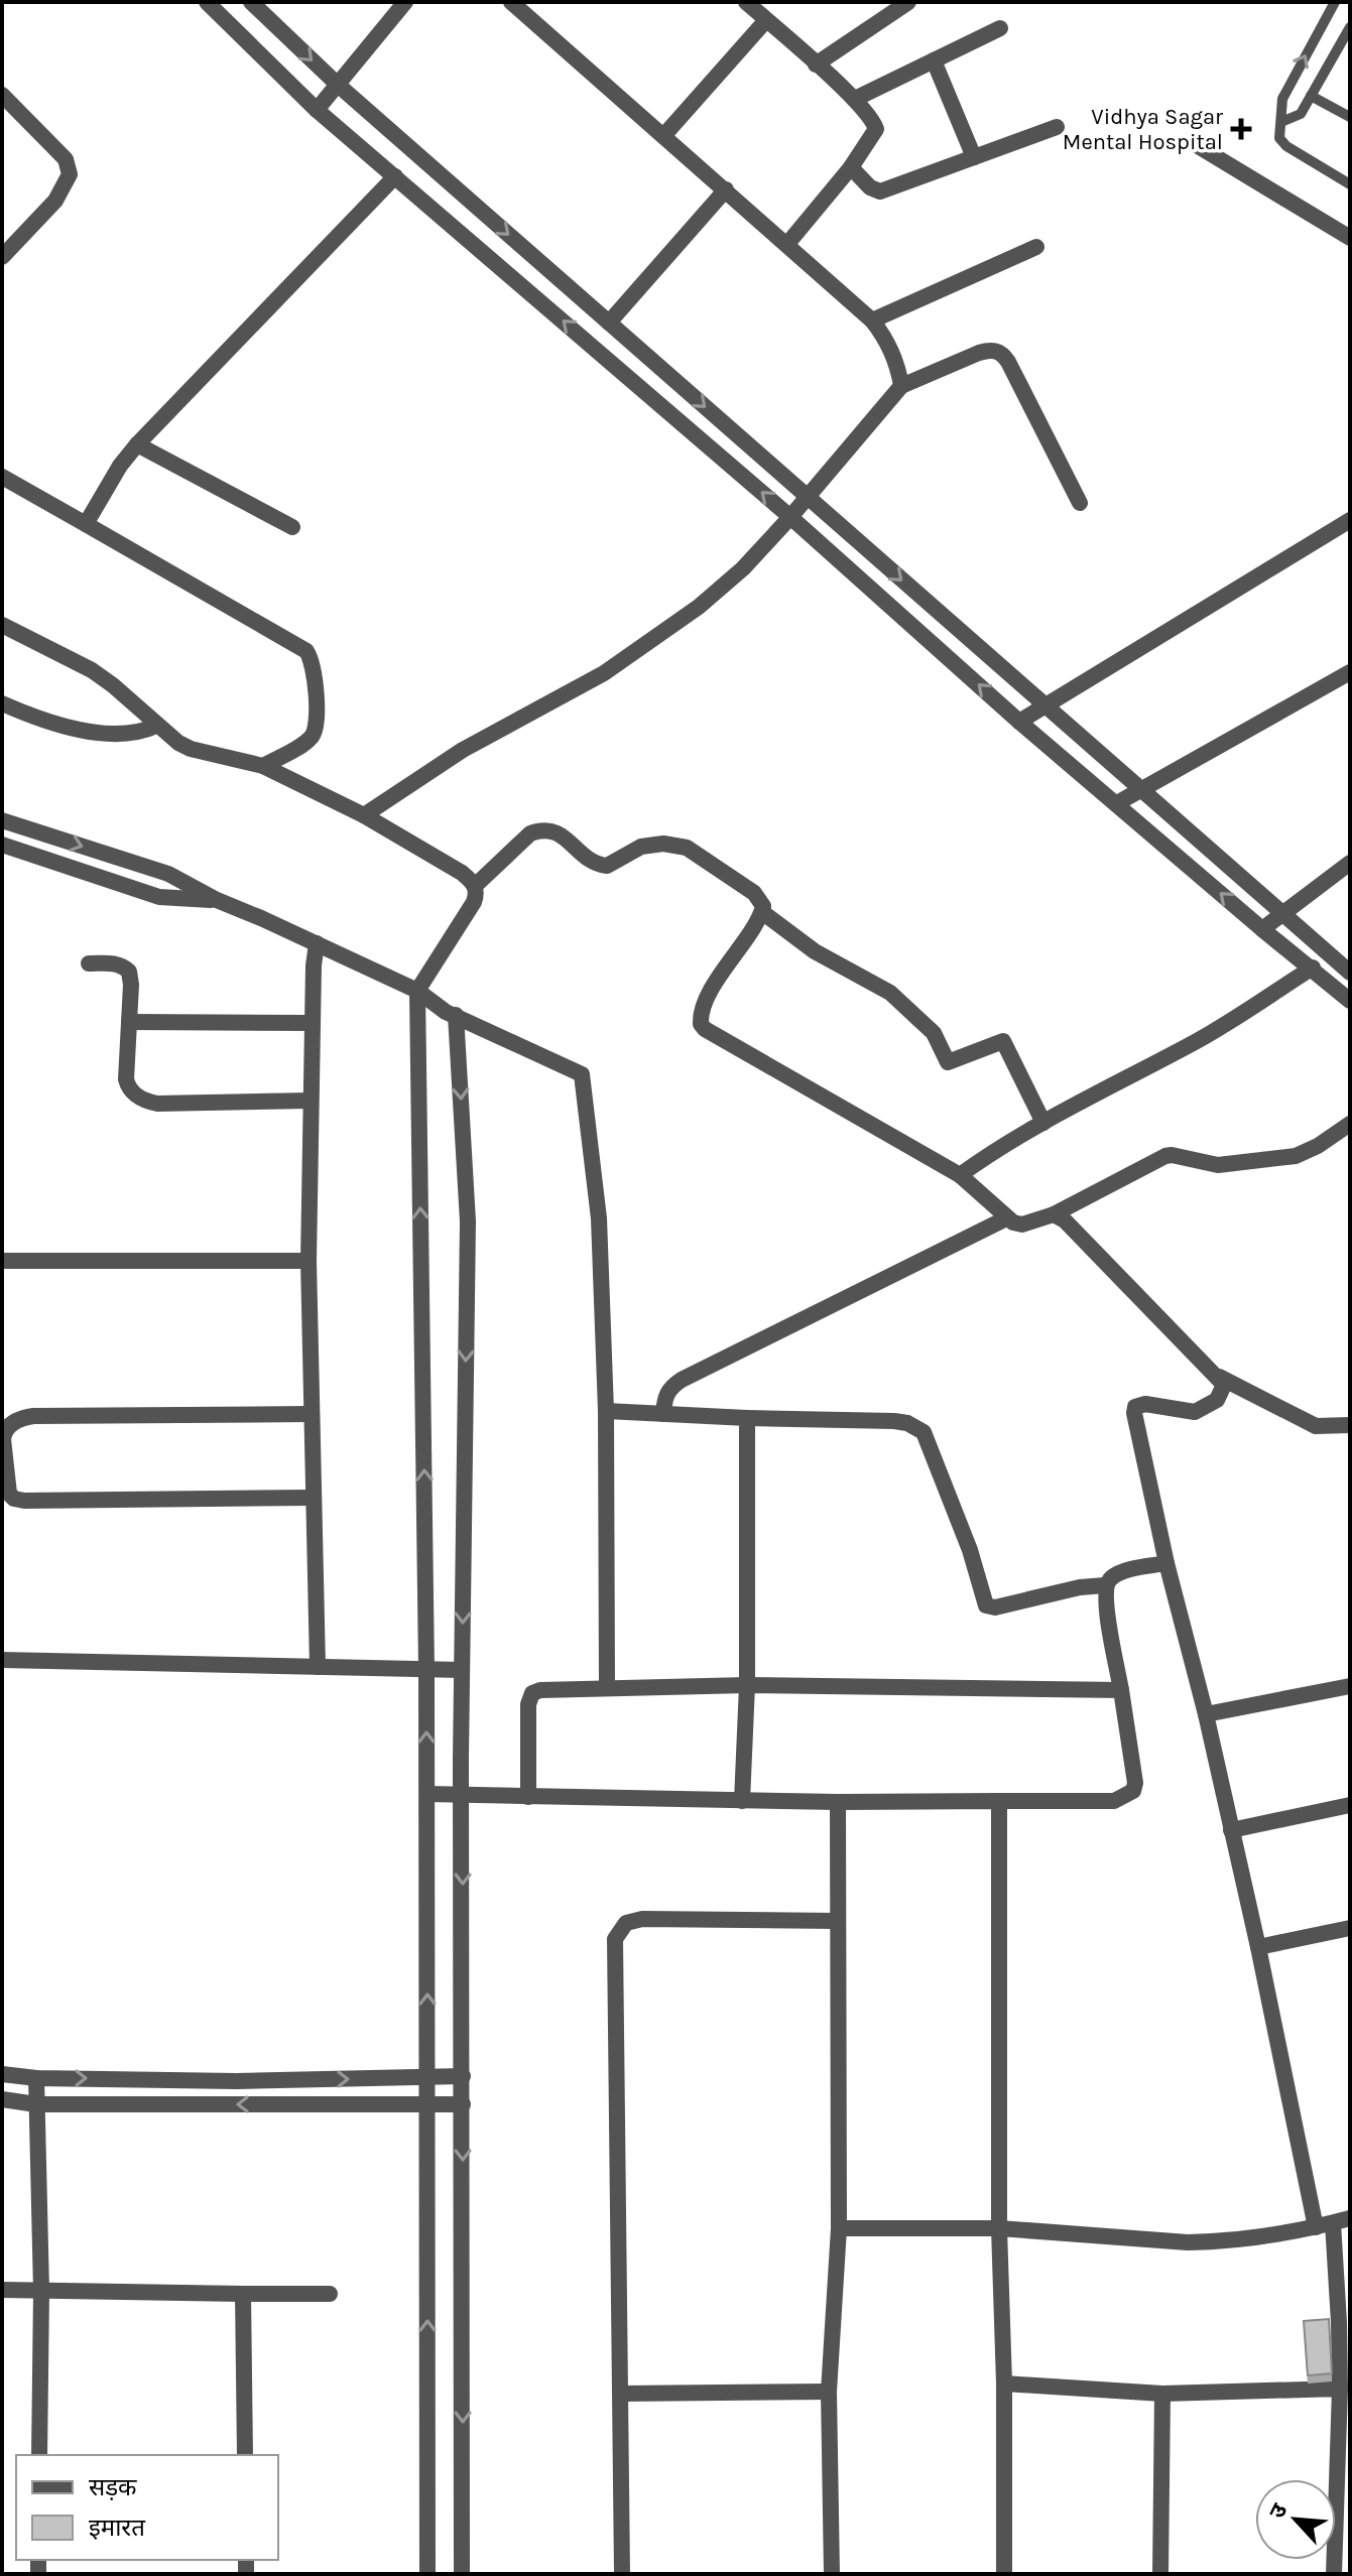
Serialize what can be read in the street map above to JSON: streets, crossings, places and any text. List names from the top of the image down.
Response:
{
  "places": {
    "health": ["Vidhya Sagar Mental Hospital"]
  },
  "legend": ["सड़क", "इमारत"],
  "north": "top left"
}
